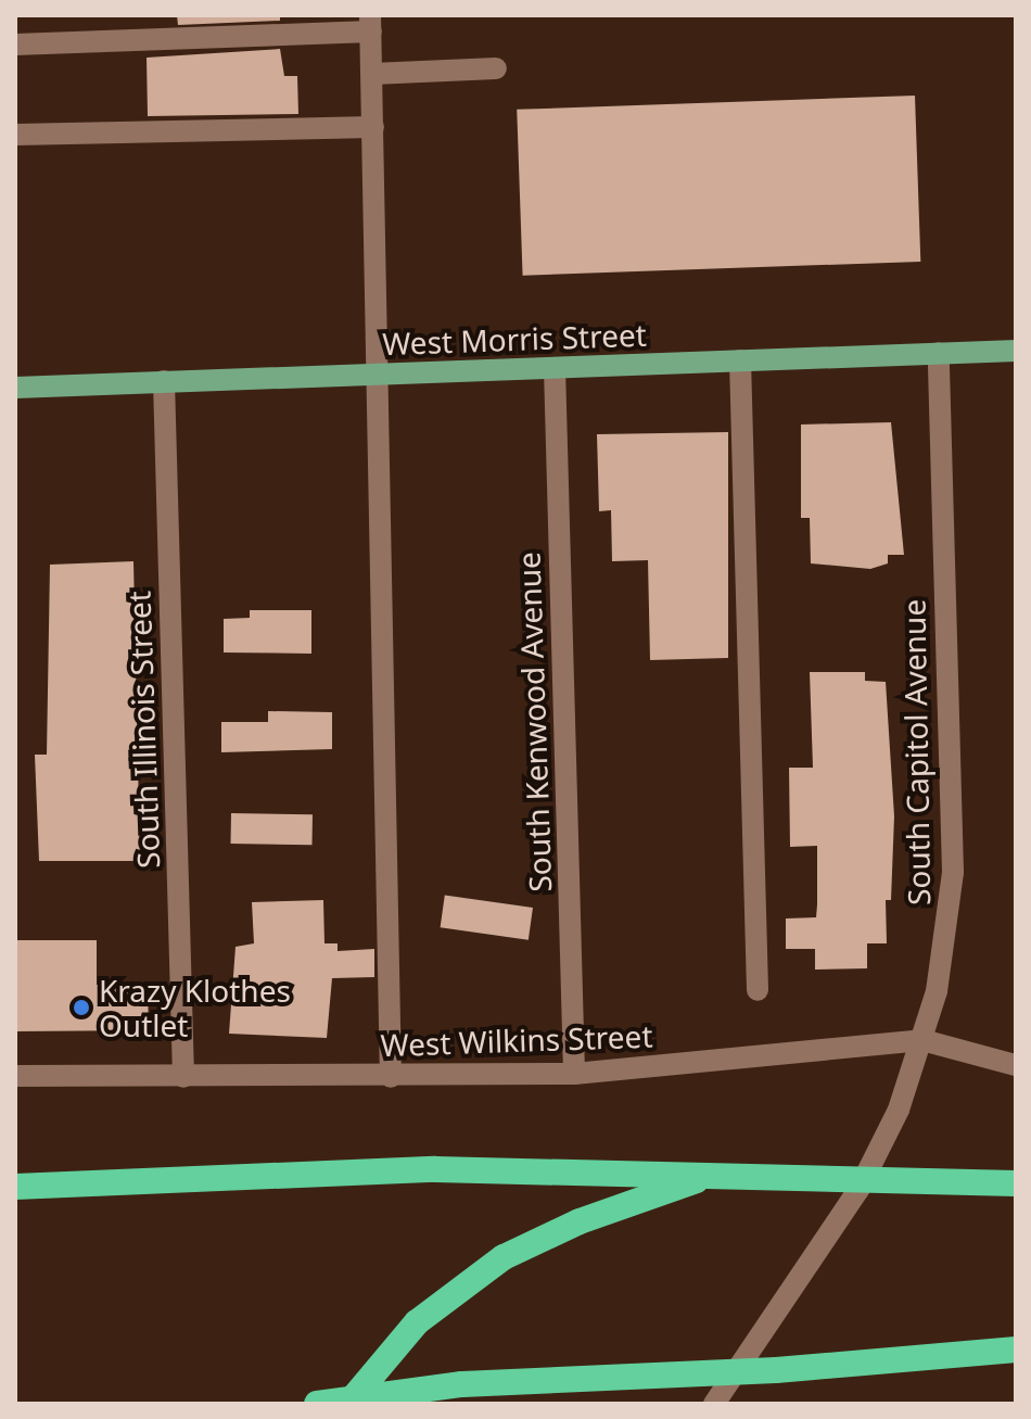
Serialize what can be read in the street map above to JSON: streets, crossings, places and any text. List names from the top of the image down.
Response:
{
  "streets": {
    "main road": ["West Morris Street"],
    "street": [
      "South Kenwood Avenue",
      "South Illinois Street",
      "South Capitol Avenue",
      "West Wilkins Street"
    ]
  },
  "crossings": [
    ["West Morris Street", "South Kenwood Avenue"],
    ["West Morris Street", "South Illinois Street"],
    ["West Morris Street", "South Capitol Avenue"],
    ["South Kenwood Avenue", "West Wilkins Street"],
    ["South Illinois Street", "West Wilkins Street"],
    ["South Capitol Avenue", "West Wilkins Street"]
  ],
  "places": ["Krazy Klothes Outlet"]
}
